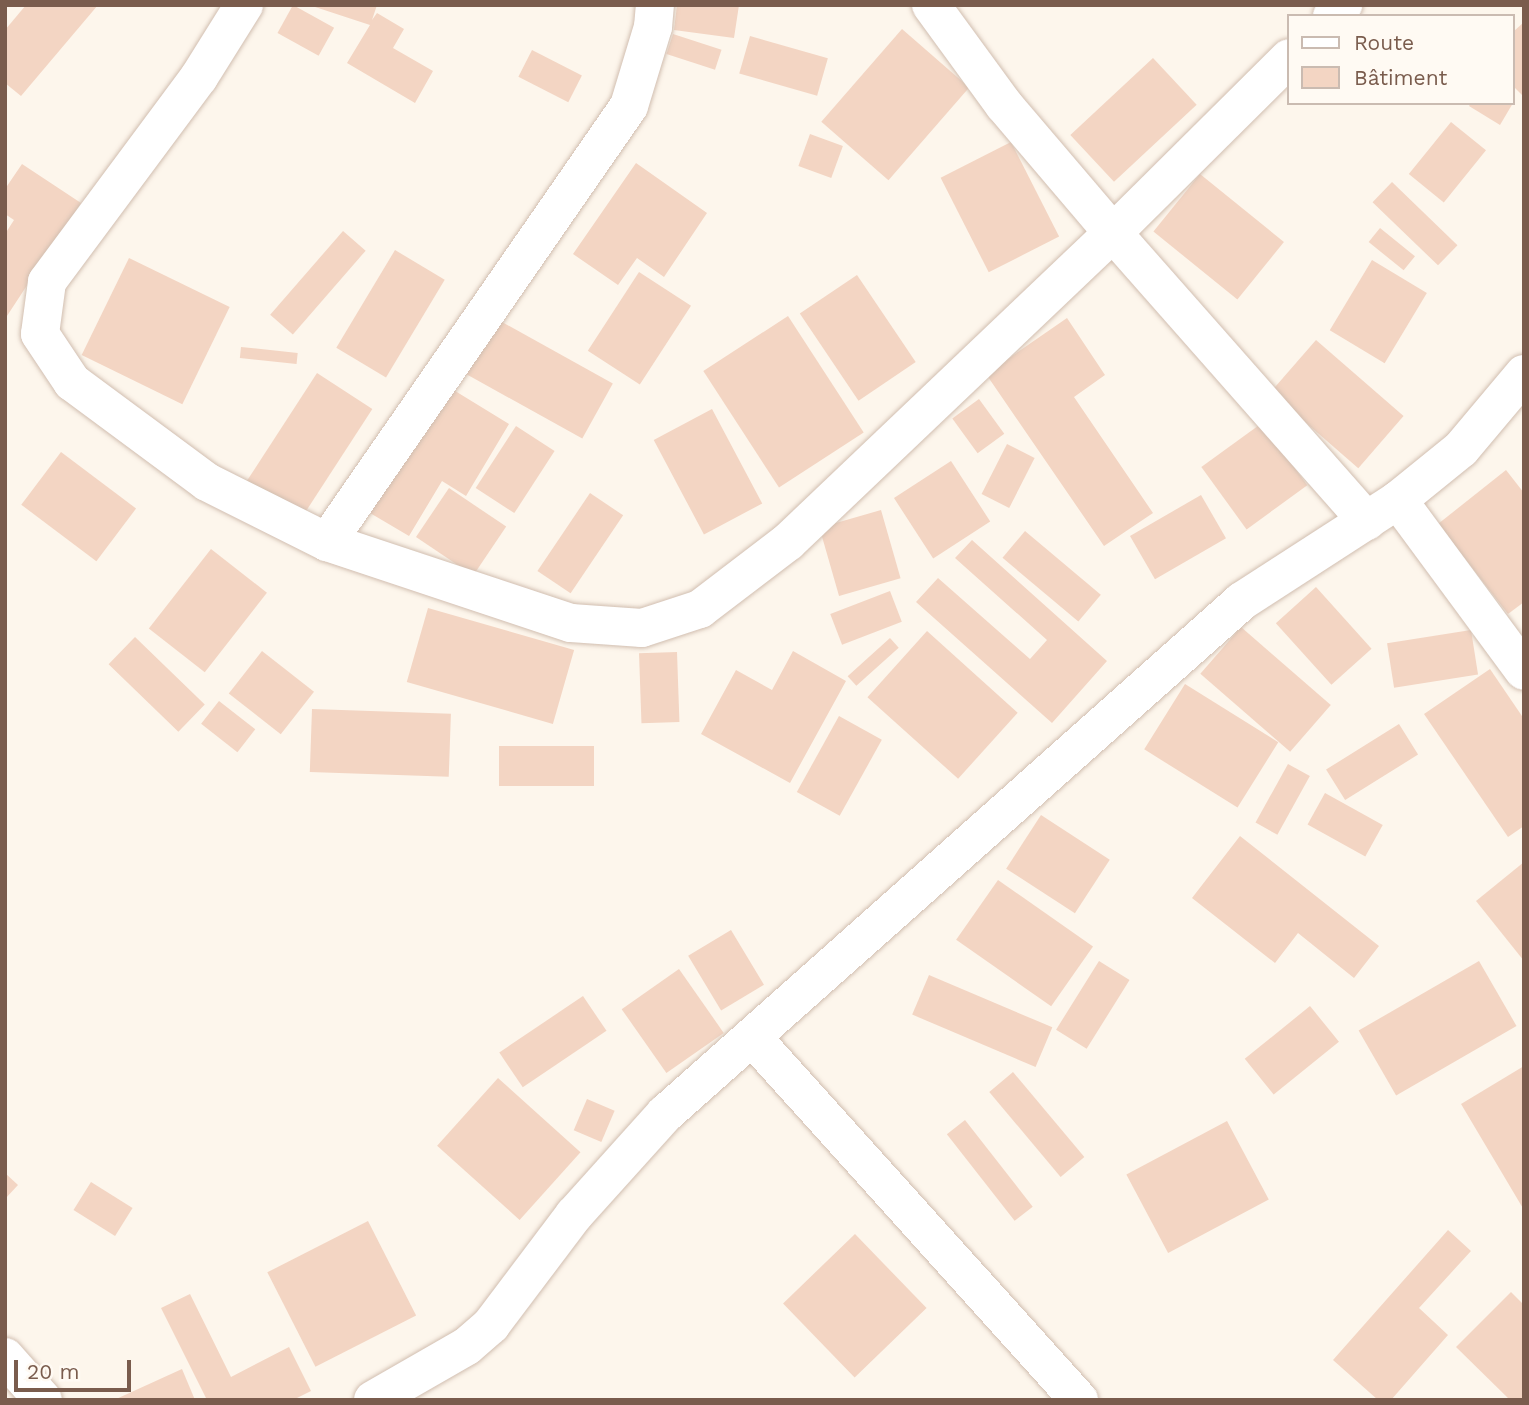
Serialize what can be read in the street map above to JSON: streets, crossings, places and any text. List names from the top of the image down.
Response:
{
  "legend": ["Route", "Bâtiment"],
  "scale_bar": "20 m"
}
